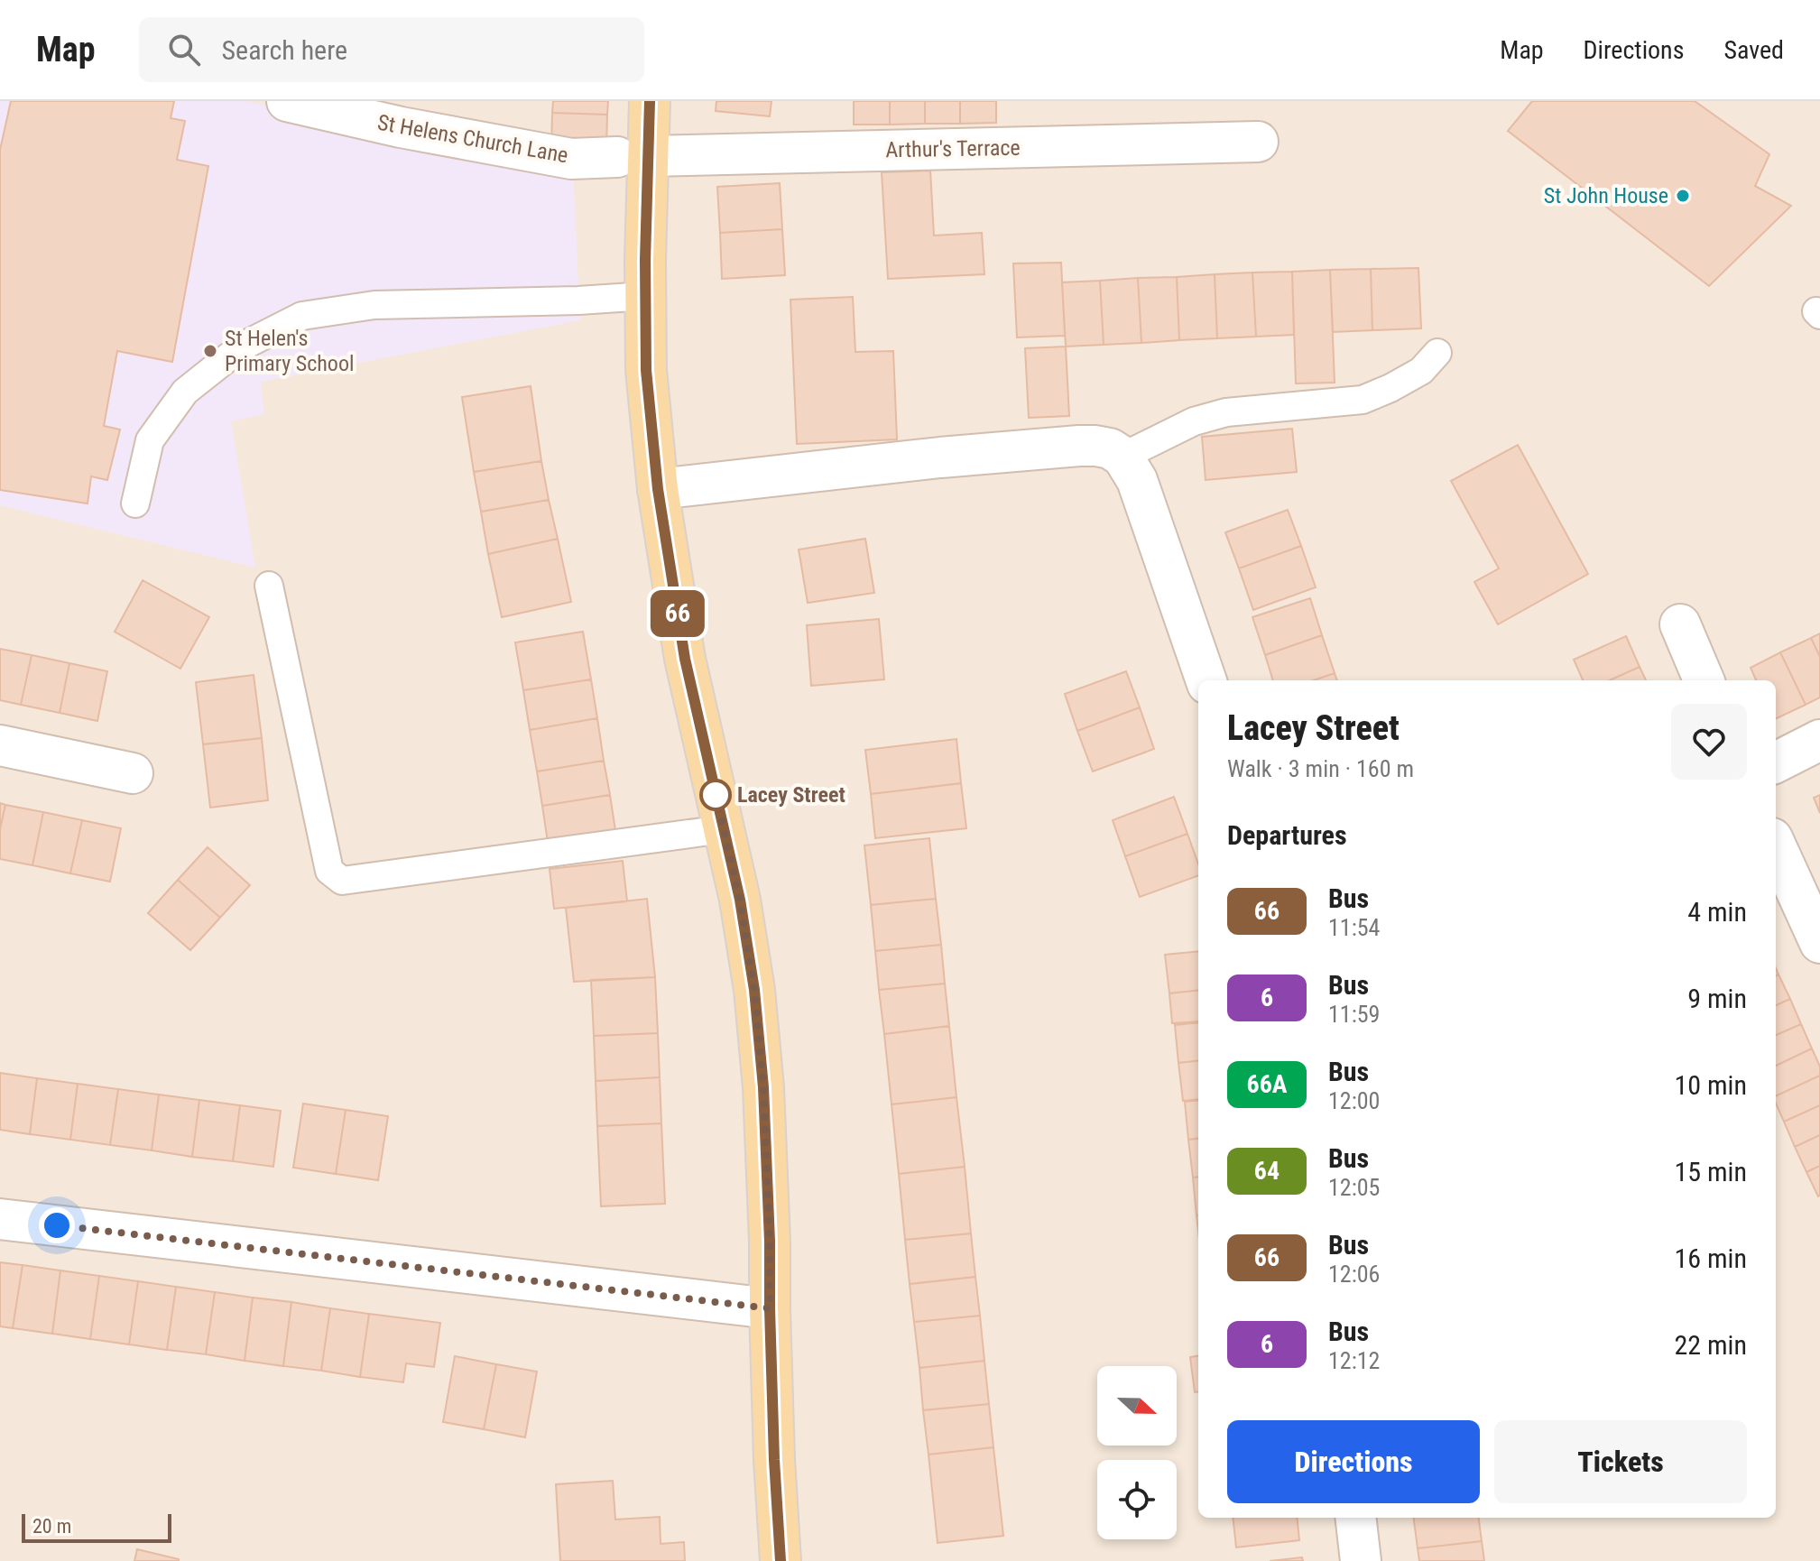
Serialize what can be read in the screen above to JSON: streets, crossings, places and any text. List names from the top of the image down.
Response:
{
  "streets": {
    "street": ["St Helens Church Lane", "Arthur's Terrace"]
  },
  "crossings": [
    ["St Helens Church Lane", "Arthur's Terrace"]
  ],
  "places": ["St John House", "St Helen's Primary School", "Lacey Street"],
  "lines": ["bus line 66"],
  "scale_bar": "20 m",
  "north": "right",
  "page": {
    "header": "Map",
    "search": "Search here",
    "nav": ["Map", "Directions", "Saved"],
    "on_map": "66",
    "heading": [
      ["Lacey Street", "Walk · 3 min · 160 m"],
      "Departures"
    ],
    "list": [
      {
        "mark": "66",
        "name": "Bus",
        "note": "11:54",
        "value": "4 min"
      },
      {
        "mark": "6",
        "name": "Bus",
        "note": "11:59",
        "value": "9 min"
      },
      {
        "mark": "66A",
        "name": "Bus",
        "note": "12:00",
        "value": "10 min"
      },
      {
        "mark": "64",
        "name": "Bus",
        "note": "12:05",
        "value": "15 min"
      },
      {
        "mark": "66",
        "name": "Bus",
        "note": "12:06",
        "value": "16 min"
      },
      {
        "mark": "6",
        "name": "Bus",
        "note": "12:12",
        "value": "22 min"
      }
    ],
    "buttons": ["Directions", "Tickets"],
    "scale": "20 m"
  }
}
